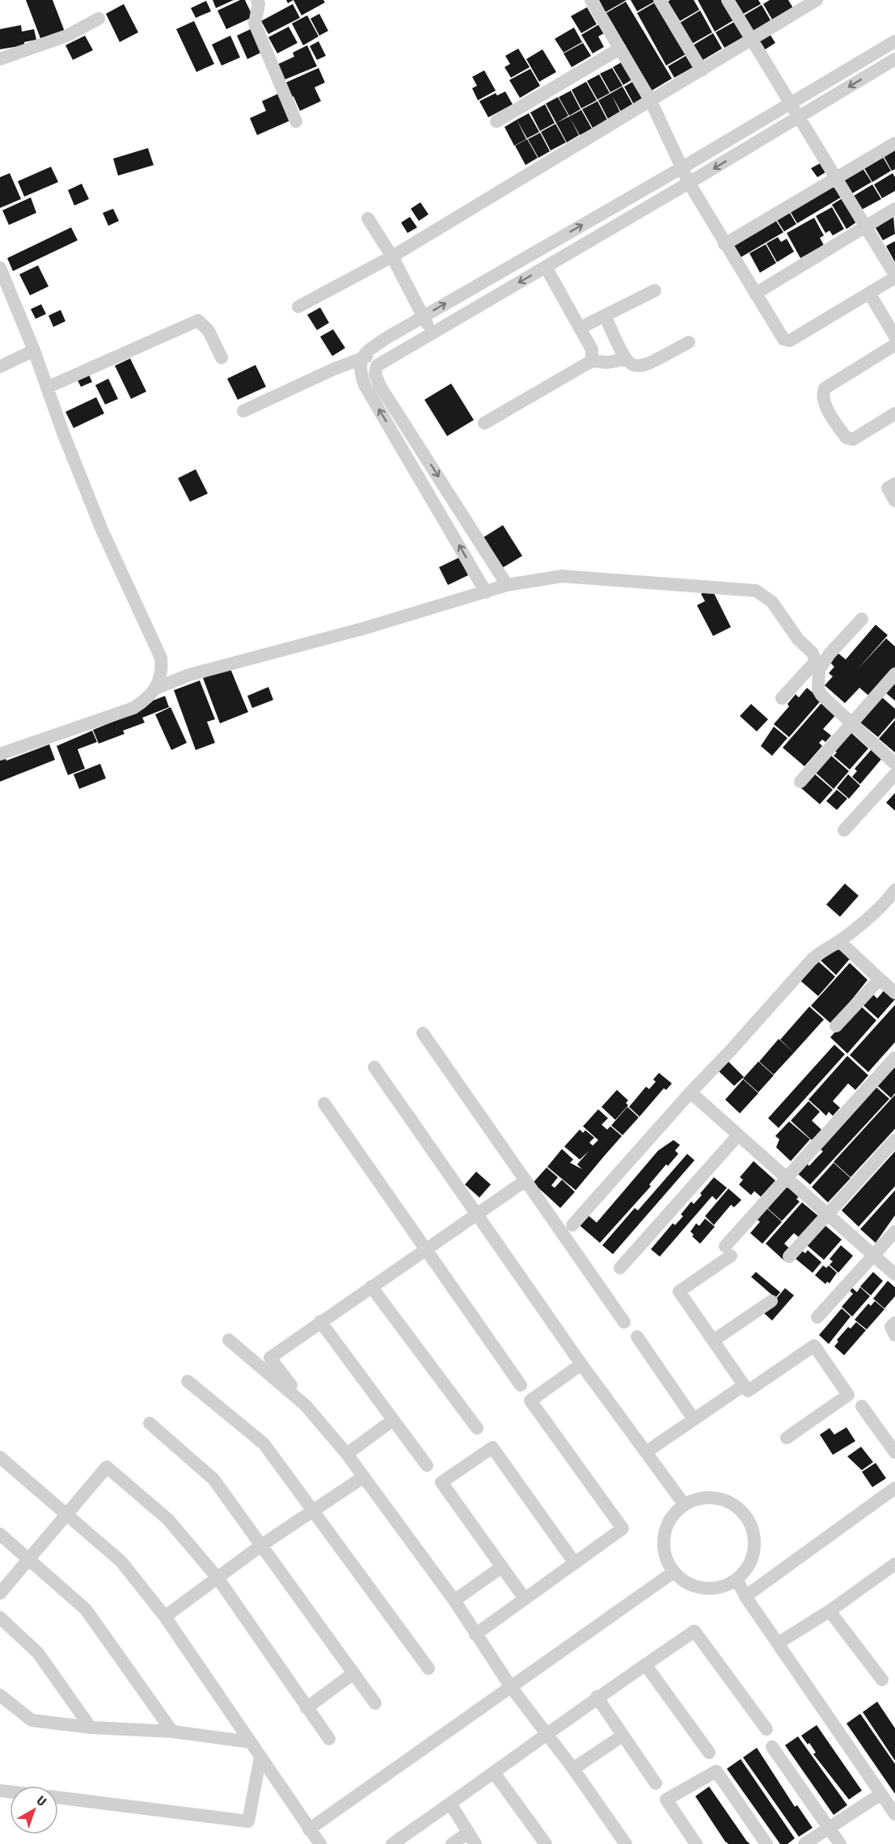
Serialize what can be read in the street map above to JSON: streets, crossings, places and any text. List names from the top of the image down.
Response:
{
  "north": "top right"
}
